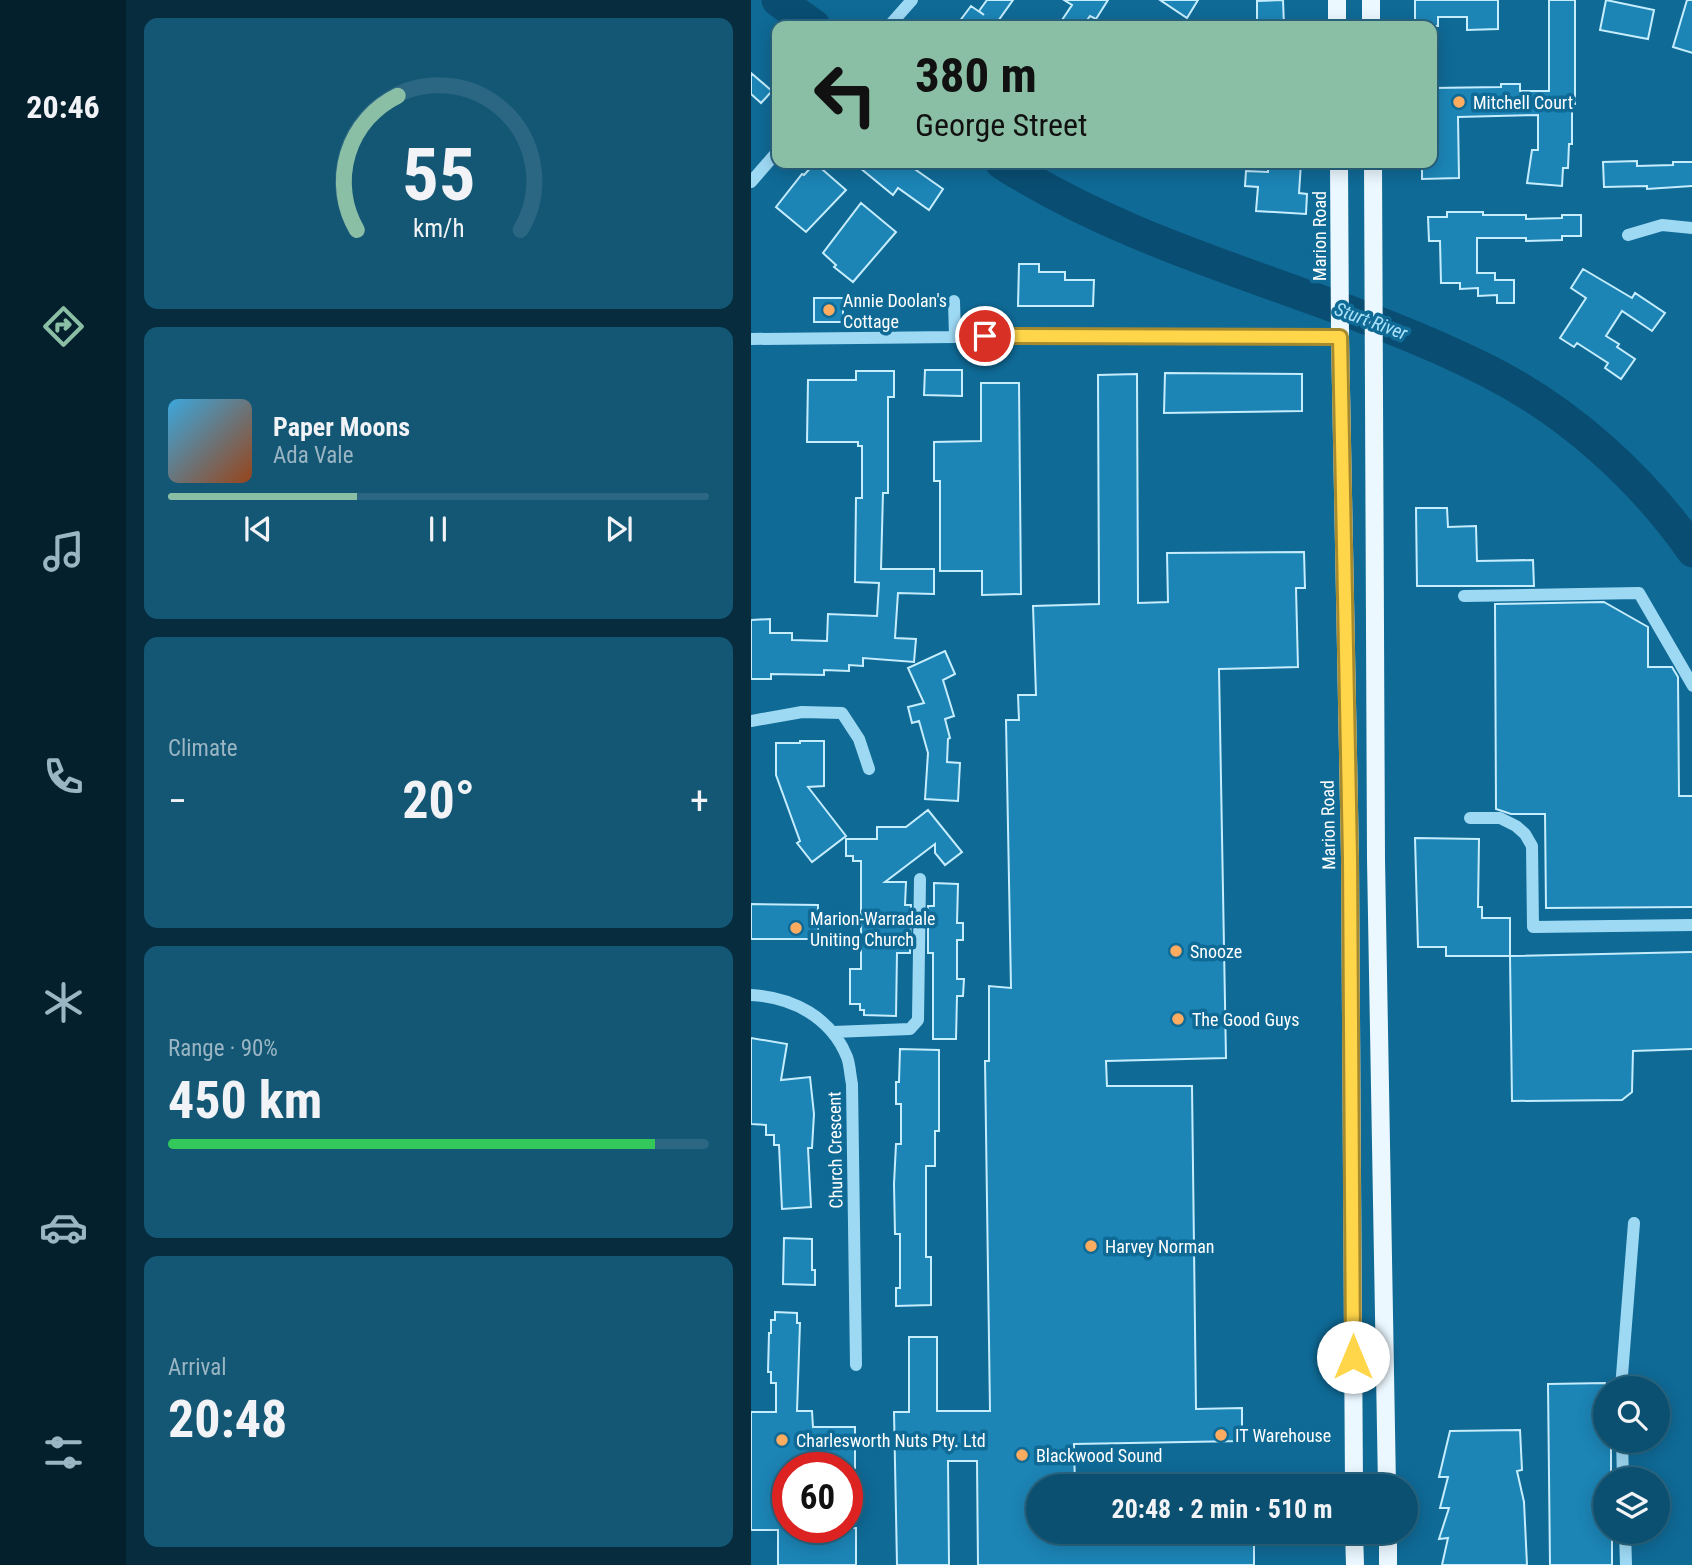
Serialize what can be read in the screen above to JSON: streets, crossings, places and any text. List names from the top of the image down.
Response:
{
  "streets": {
    "main road": ["Marion Road"],
    "street": ["Church Crescent"]
  },
  "water": ["Sturt River"],
  "places": [
    "Mitchell Court",
    "Annie Doolan's Cottage",
    "Marion-Warradale Uniting Church",
    "Snooze",
    "The Good Guys",
    "Harvey Norman",
    "IT Warehouse",
    "Charlesworth Nuts Pty. Ltd",
    "Blackwood Sound"
  ],
  "page": {
    "tabs": "20:46",
    "turn": ["380 m", "George Street"],
    "song": ["Paper Moons", "Ada Vale"],
    "tile": [
      "Climate",
      ["Range · 90%", "450 km"],
      ["Arrival", "20:48"]
    ],
    "heat": ["−", "20°", "+"],
    "limit": "60",
    "trip": "20:48 · 2 min · 510 m",
    "gauge": ["55", "km/h"]
  }
}
